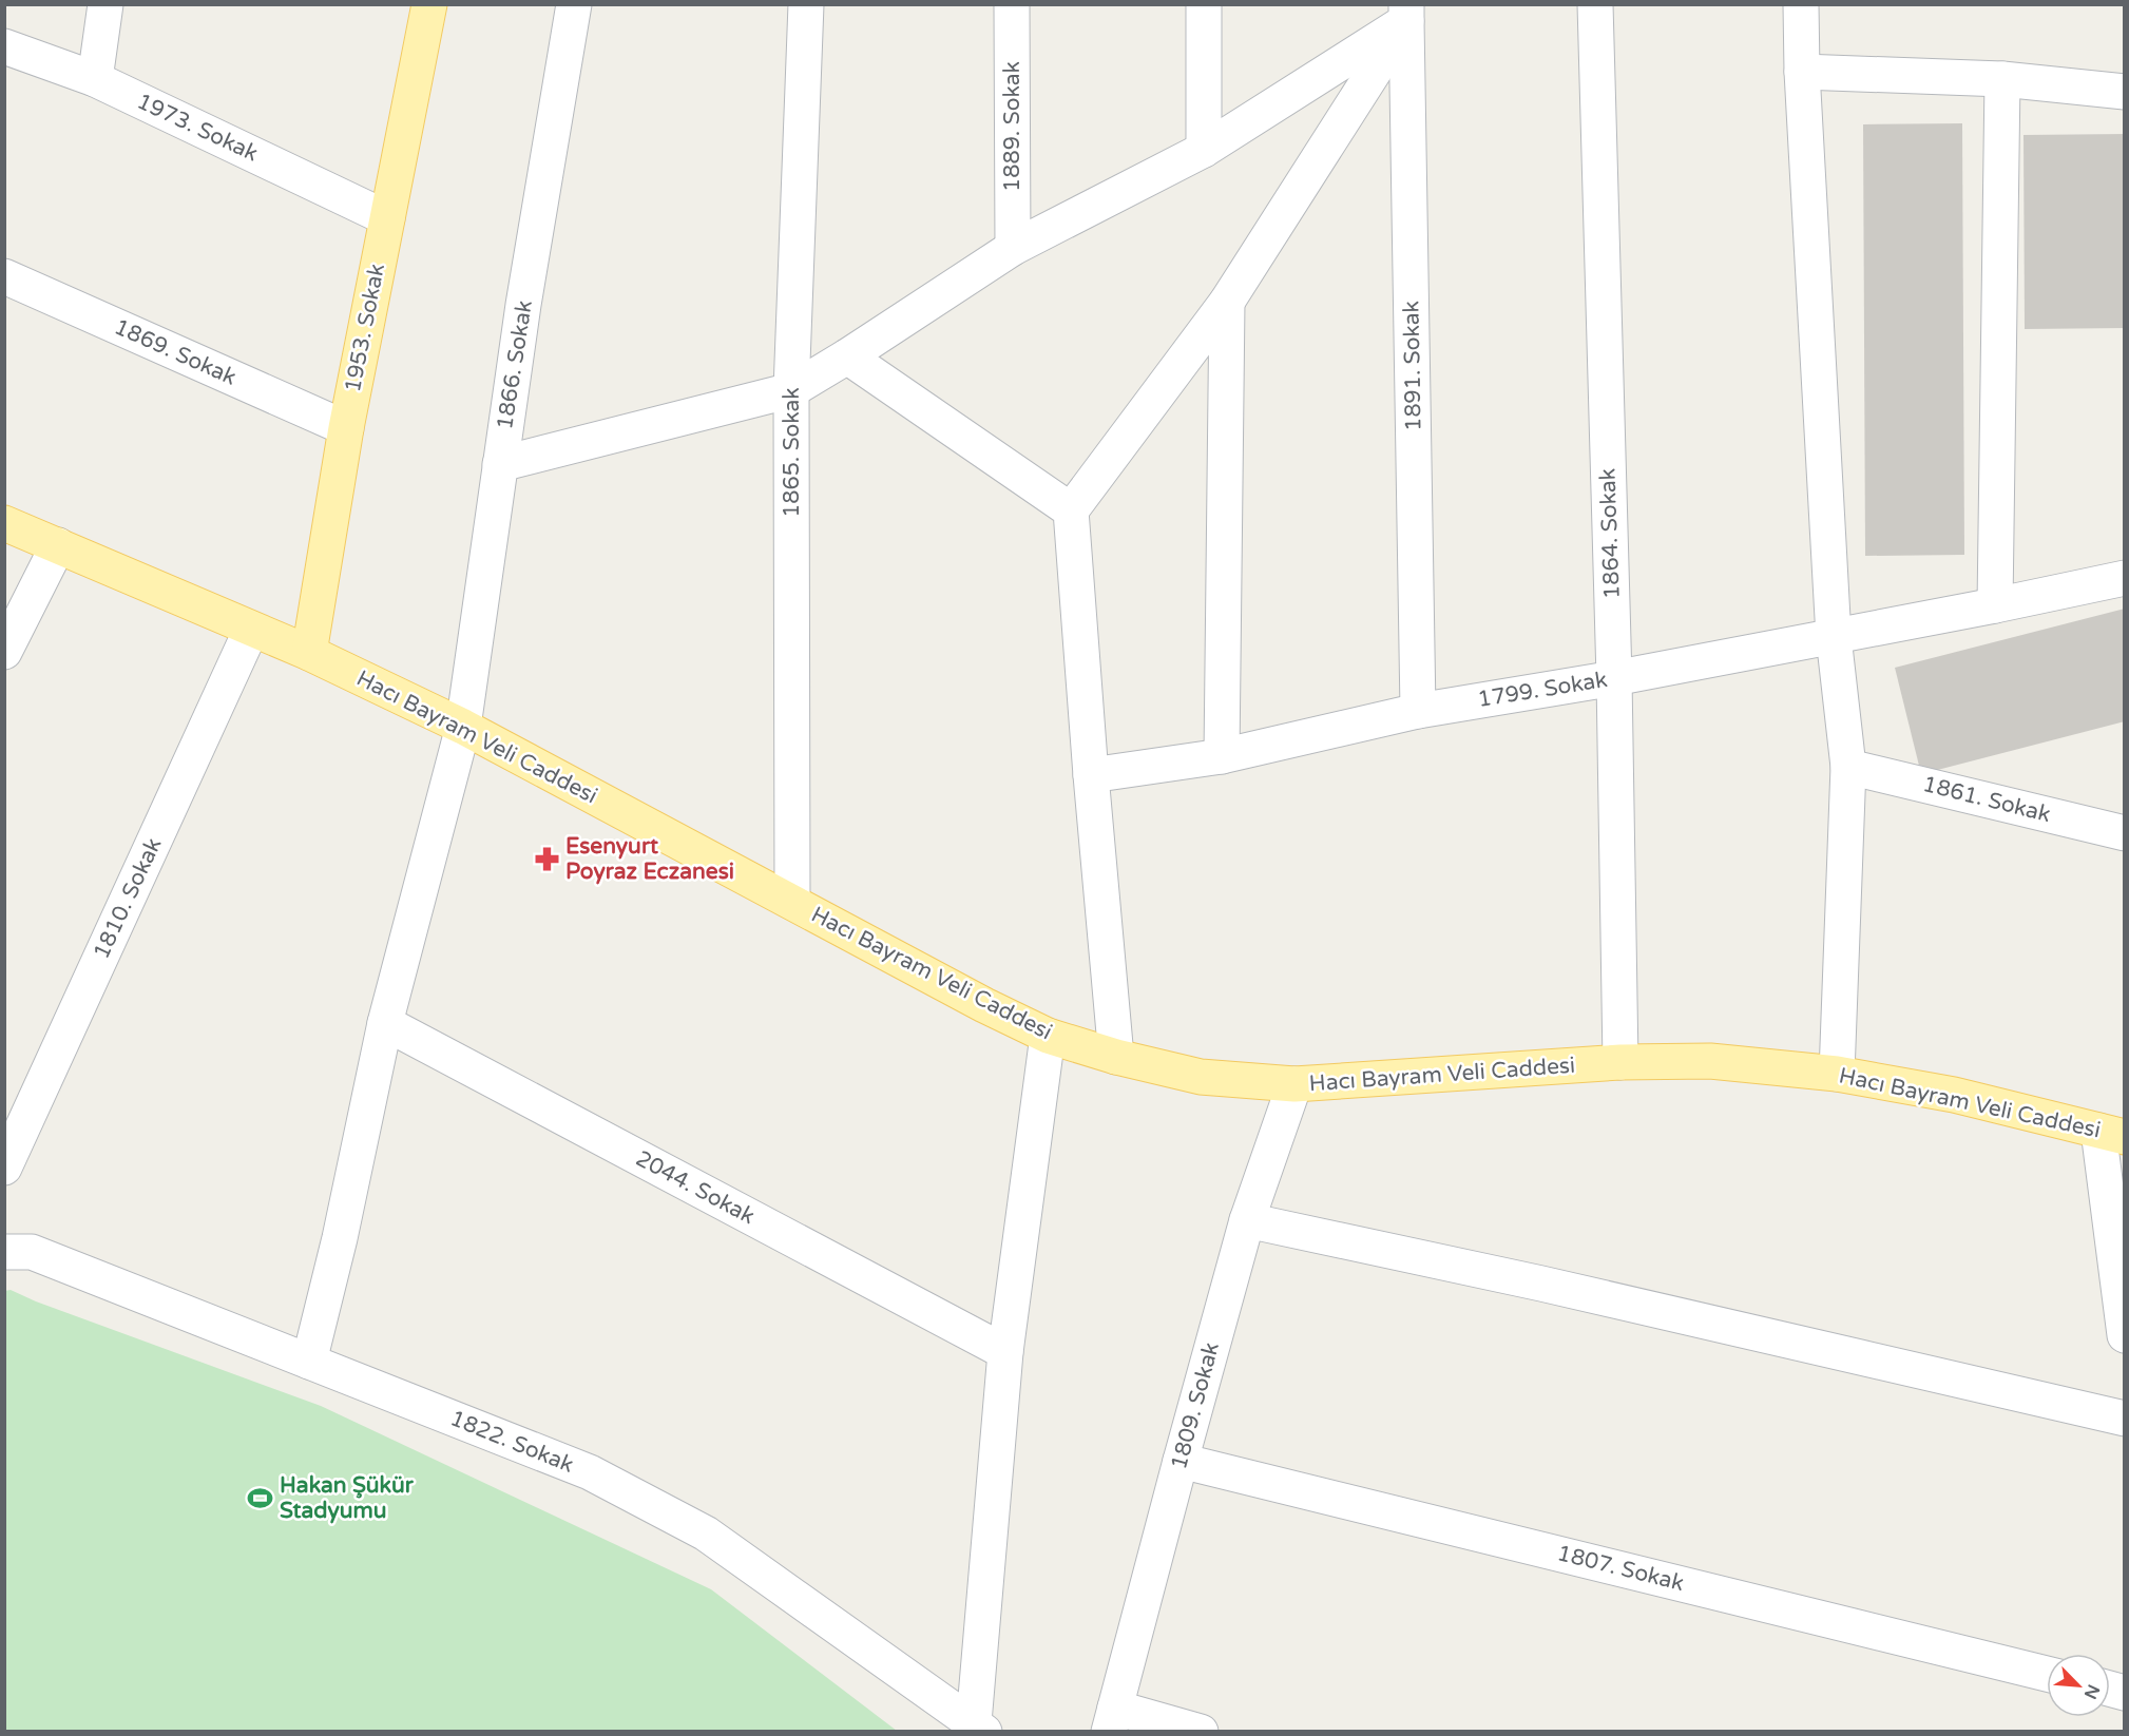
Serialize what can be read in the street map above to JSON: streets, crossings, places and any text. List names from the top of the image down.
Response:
{
  "streets": {
    "main road": ["1953. Sokak", "Hacı Bayram Veli Caddesi"],
    "street": [
      "1889. Sokak",
      "1973. Sokak",
      "1869. Sokak",
      "1866. Sokak",
      "1891. Sokak",
      "1865. Sokak",
      "1864. Sokak",
      "1799. Sokak",
      "1861. Sokak",
      "1810. Sokak",
      "2044. Sokak",
      "1809. Sokak",
      "1822. Sokak",
      "1807. Sokak"
    ]
  },
  "crossings": [
    ["1973. Sokak", "1953. Sokak"],
    ["1953. Sokak", "1869. Sokak"],
    ["1953. Sokak", "Hacı Bayram Veli Caddesi"],
    ["1866. Sokak", "Hacı Bayram Veli Caddesi"],
    ["1866. Sokak", "2044. Sokak"],
    ["1866. Sokak", "1822. Sokak"],
    ["1891. Sokak", "1799. Sokak"],
    ["1865. Sokak", "Hacı Bayram Veli Caddesi"],
    ["1864. Sokak", "1799. Sokak"],
    ["1864. Sokak", "Hacı Bayram Veli Caddesi"],
    ["Hacı Bayram Veli Caddesi", "1810. Sokak"],
    ["Hacı Bayram Veli Caddesi", "1809. Sokak"],
    ["1809. Sokak", "1807. Sokak"]
  ],
  "places": {
    "pharmacy": ["Esenyurt Poyraz Eczanesi"],
    "sports": ["Hakan Şükür Stadyumu"]
  },
  "north": "bottom right"
}
